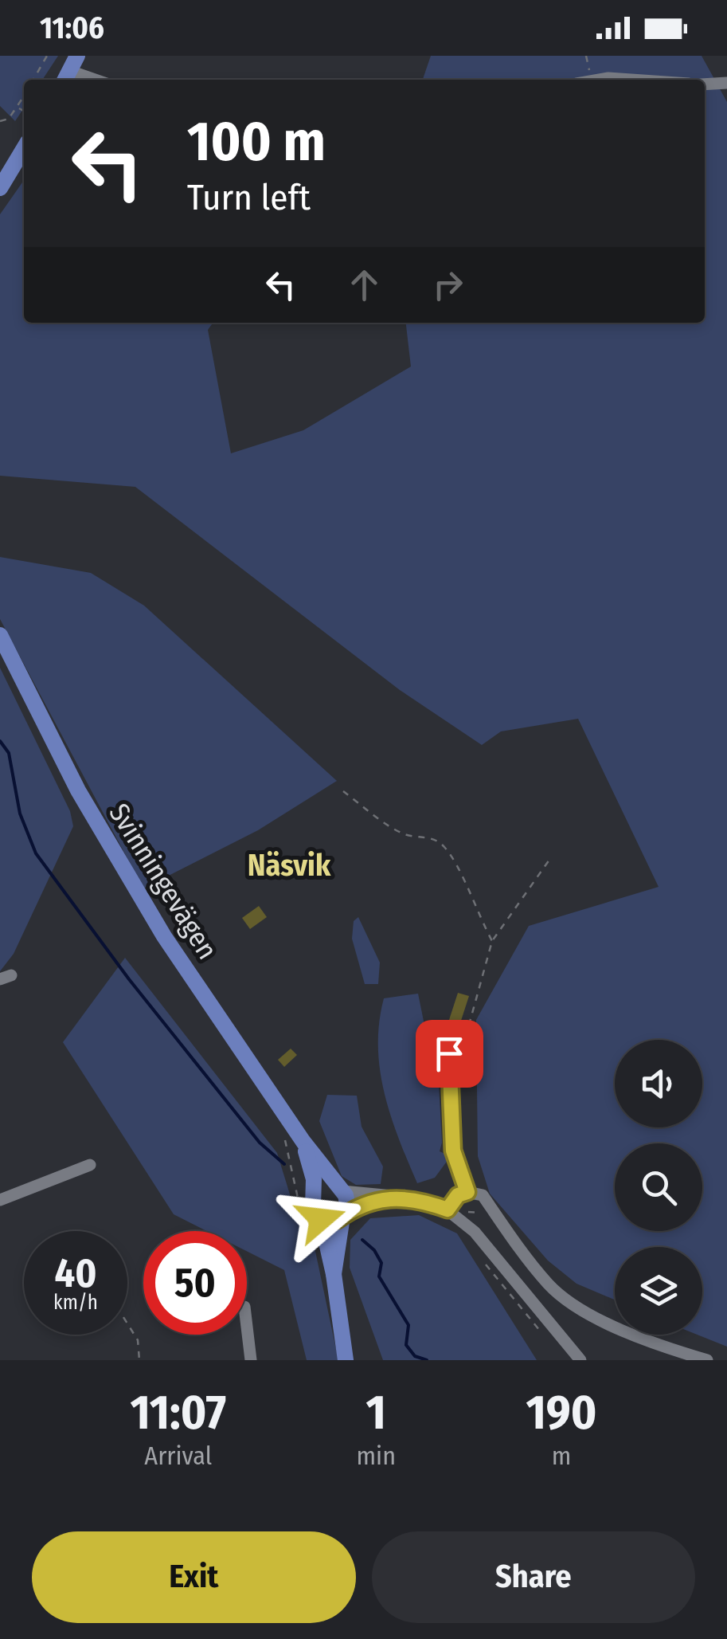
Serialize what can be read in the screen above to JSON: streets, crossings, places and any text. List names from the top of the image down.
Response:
{
  "streets": {
    "main road": ["Svinningevägen"]
  },
  "districts": ["Näsvik"],
  "page": {
    "status": "11:06",
    "turn": ["100 m", "Turn left"],
    "speed": "40 km/h",
    "limit": "50",
    "eta": [
      "11:07",
      "Arrival",
      "1",
      "min",
      "190",
      "m"
    ],
    "buttons": ["Exit", "Share"]
  }
}
